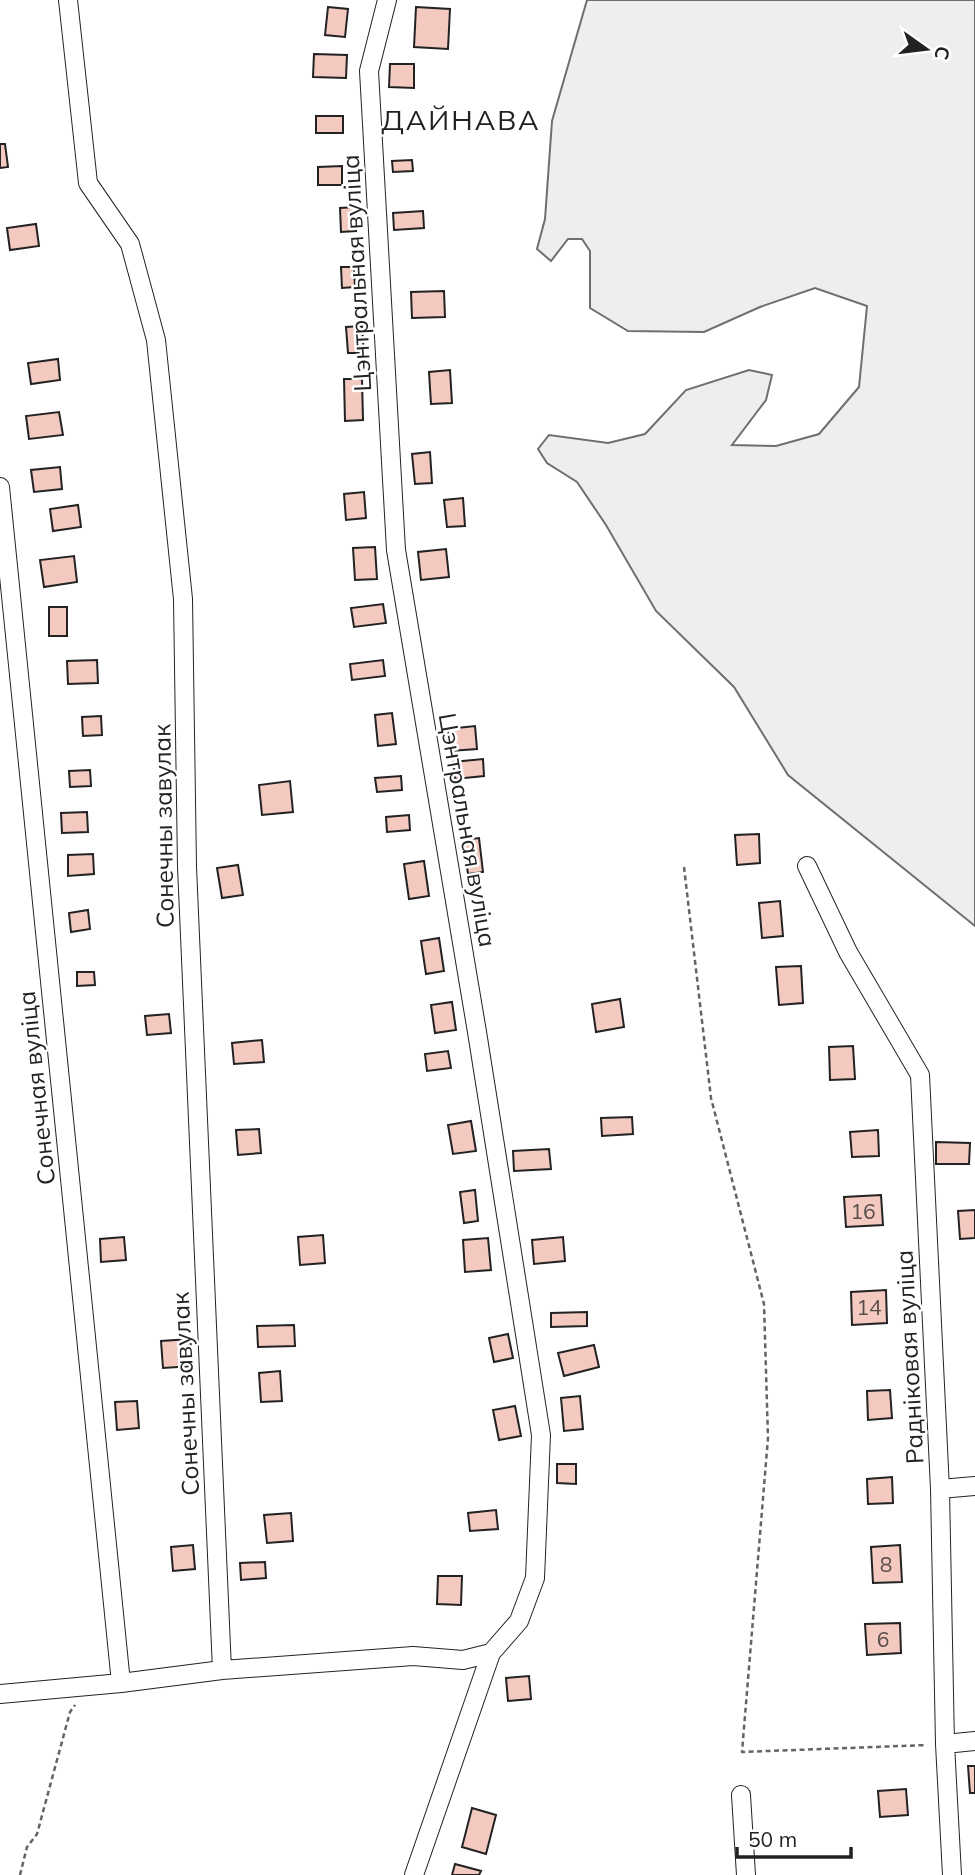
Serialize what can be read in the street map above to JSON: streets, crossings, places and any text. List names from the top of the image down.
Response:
{
  "streets": {
    "street": [
      "Цэнтральная вуліца",
      "Сонечны завулак",
      "Сонечная вуліца",
      "Радніковая вуліца"
    ]
  },
  "districts": ["ДАЙНАВА"],
  "house_numbers": [
    "16",
    "14",
    "8",
    "6"
  ],
  "scale_bar": "50 m",
  "north": "right"
}
